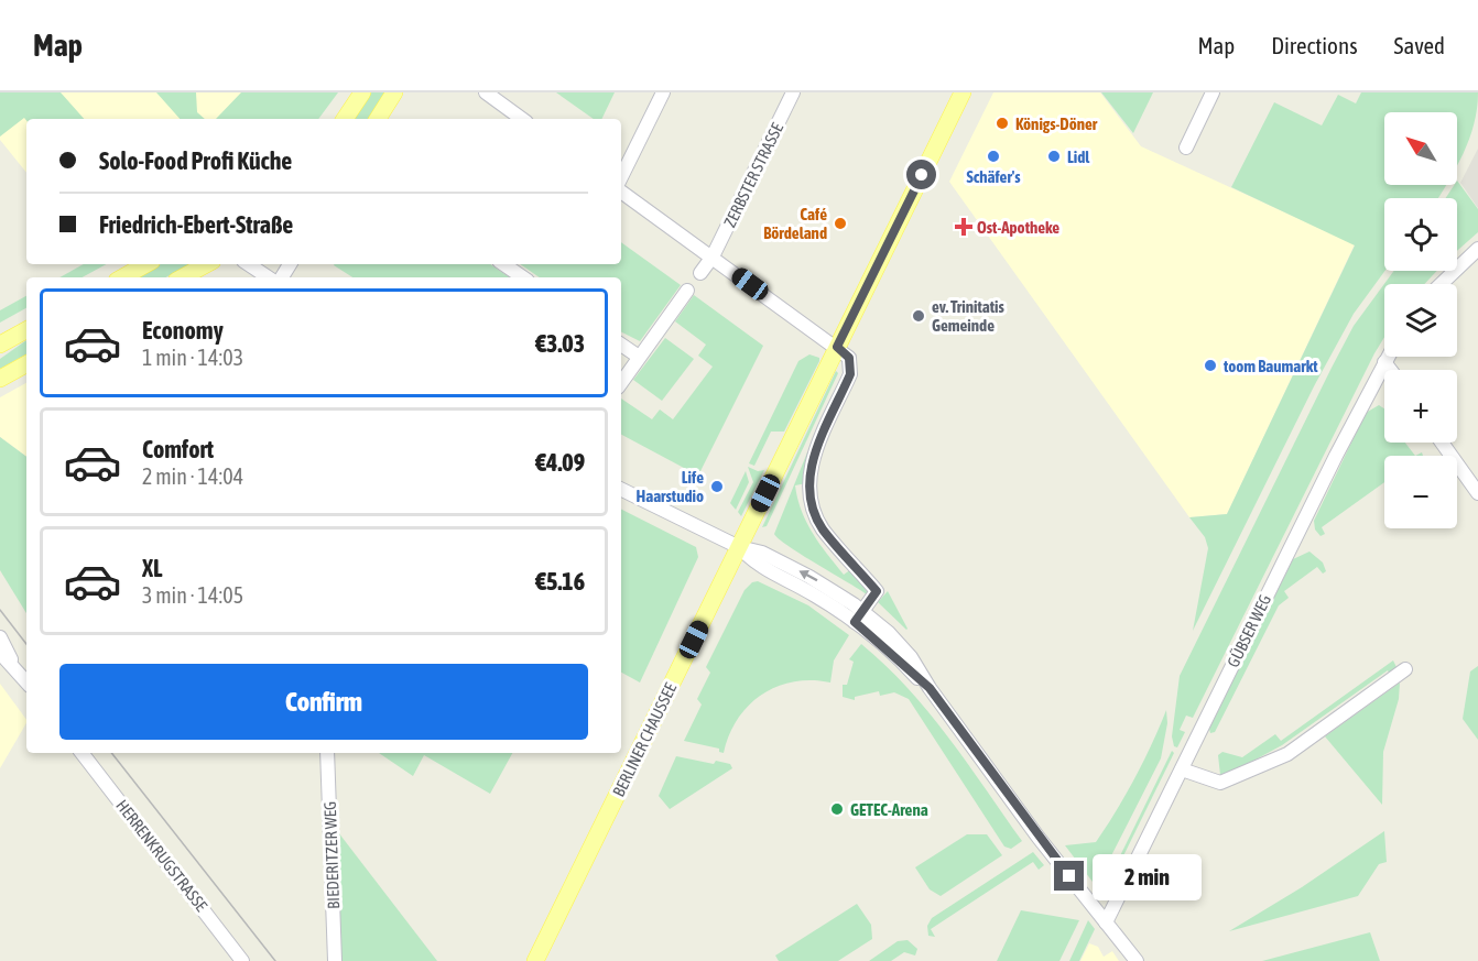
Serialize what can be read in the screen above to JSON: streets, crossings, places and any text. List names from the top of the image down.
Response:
{
  "streets": {
    "main road": ["BERLINER CHAUSSEE"],
    "street": [
      "ZERBSTER STRASSE",
      "GÜBSER WEG",
      "HERRENKRUGSTRASSE",
      "BIEDERITZER WEG"
    ]
  },
  "places": {
    "other": [
      "Königs-Döner",
      "Schäfer's",
      "Lidl",
      "Café Bördeland",
      "ev. Trinitatis Gemeinde",
      "toom Baumarkt",
      "Life Haarstudio",
      "GETEC-Arena"
    ],
    "health": ["Ost-Apotheke"]
  },
  "north": "top left",
  "page": {
    "header": "Map",
    "nav": ["Map", "Directions", "Saved"],
    "map_buttons": ["+", "−"],
    "banner": ["Solo-Food Profi Küche", "Friedrich-Ebert-Straße"],
    "list": [
      {
        "name": "Economy",
        "note": "1 min · 14:03",
        "value": "€3.03"
      },
      {
        "name": "Comfort",
        "note": "2 min · 14:04",
        "value": "€4.09"
      },
      {
        "name": "XL",
        "note": "3 min · 14:05",
        "value": "€5.16"
      }
    ],
    "buttons": "Confirm",
    "bubble": "2 min"
  }
}
